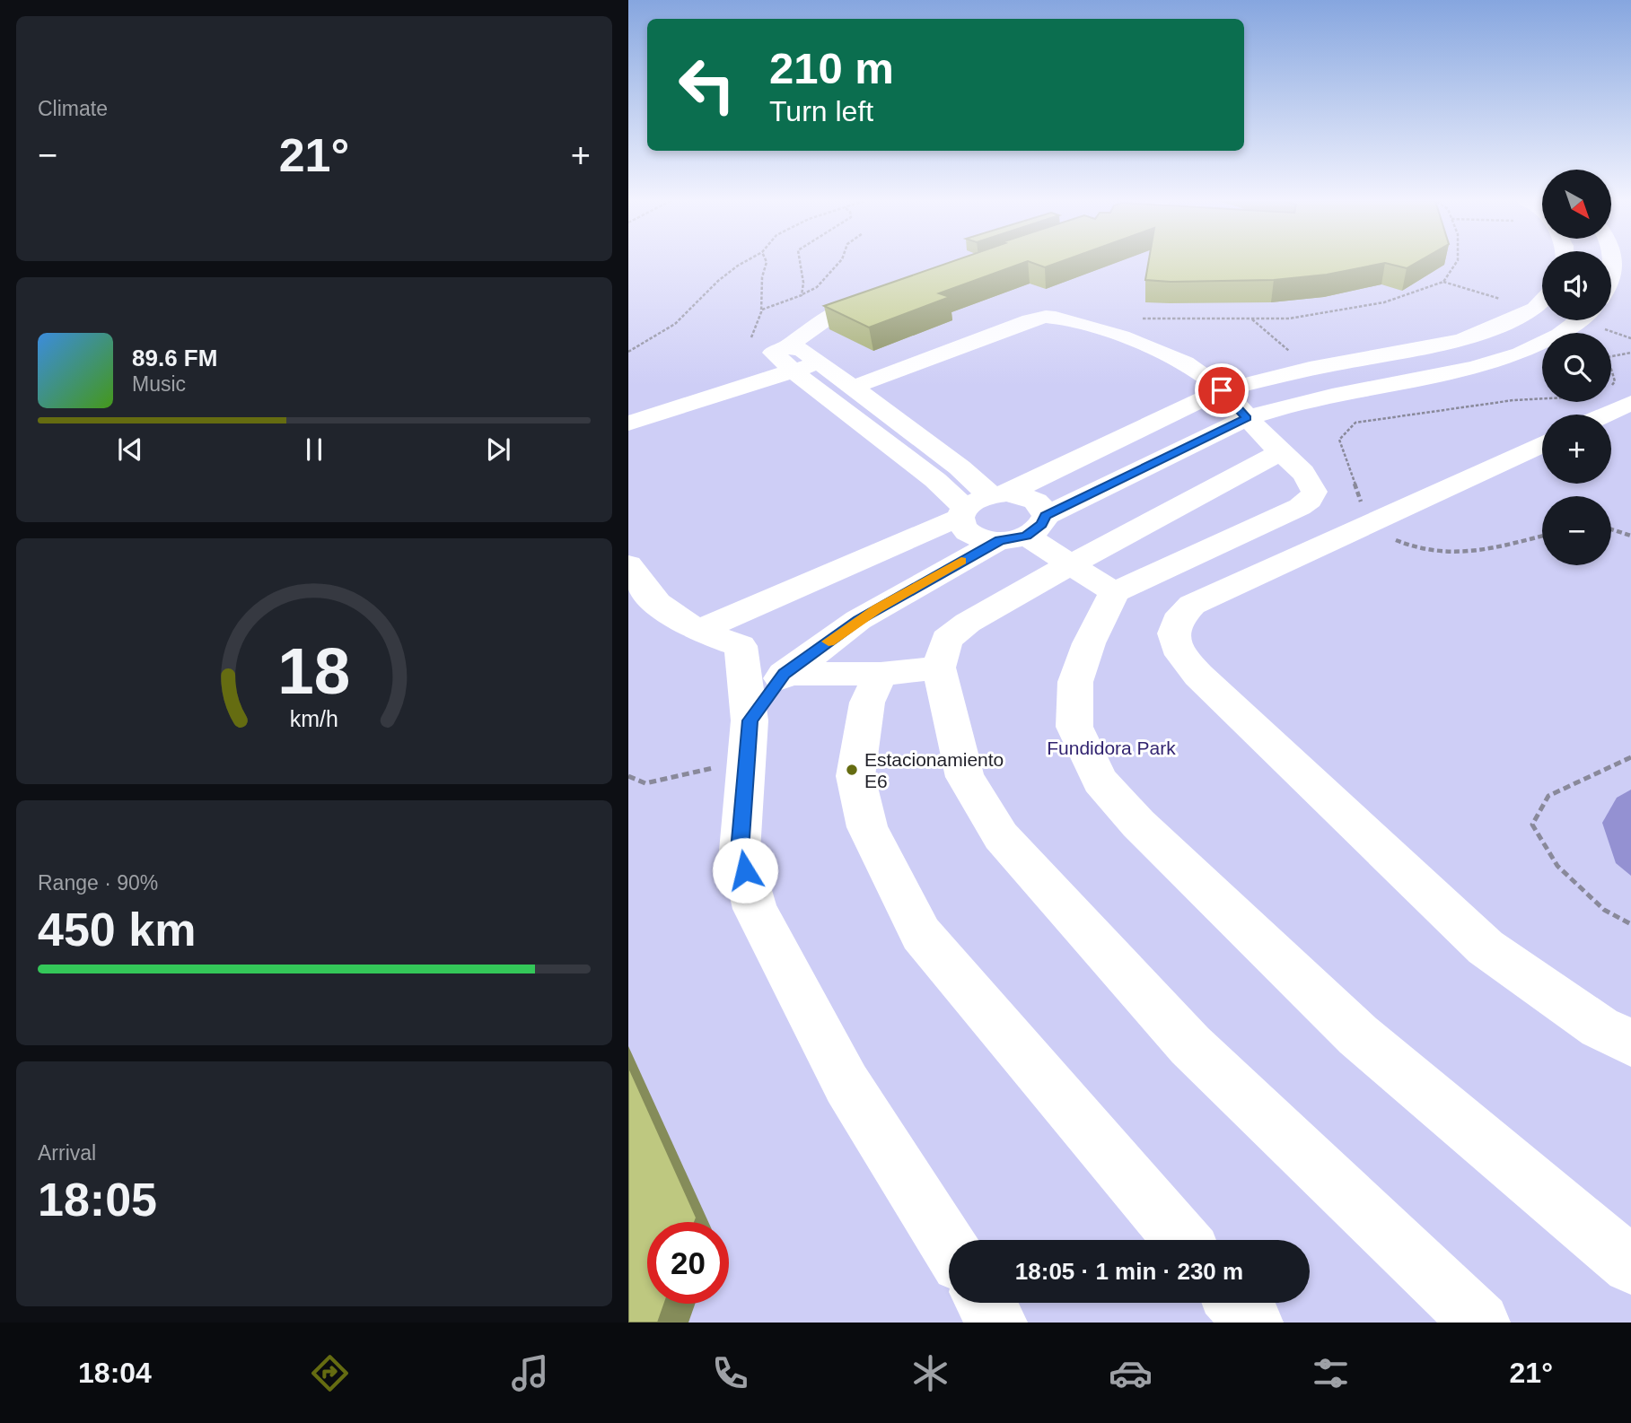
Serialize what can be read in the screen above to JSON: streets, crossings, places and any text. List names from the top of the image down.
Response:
{
  "parks": ["Fundidora Park"],
  "places": ["Estacionamiento E6"],
  "north": "bottom right",
  "page": {
    "tile": [
      "Climate",
      ["Range · 90%", "450 km"],
      ["Arrival", "18:05"]
    ],
    "turn": ["210 m", "Turn left"],
    "heat": ["−", "21°", "+"],
    "map_buttons": ["+", "−"],
    "song": ["89.6 FM", "Music"],
    "limit": "20",
    "trip": "18:05 · 1 min · 230 m",
    "tabs": ["18:04", "21°"],
    "gauge": ["18", "km/h"]
  }
}
